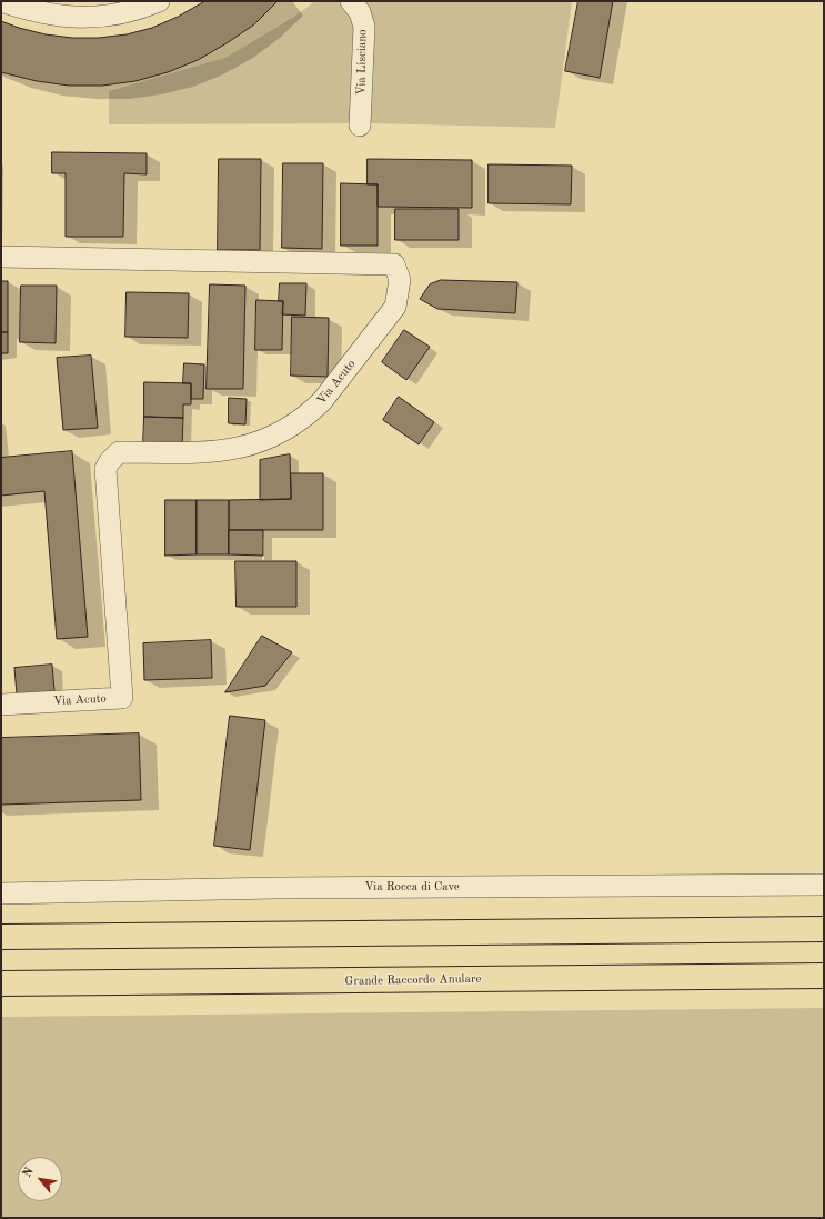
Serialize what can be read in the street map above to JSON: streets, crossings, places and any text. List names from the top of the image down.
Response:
{
  "streets": {
    "highway": ["Grande Raccordo Anulare"],
    "street": ["Via Lisciano", "Via Acuto", "Via Rocca di Cave"]
  },
  "north": "top left"
}
